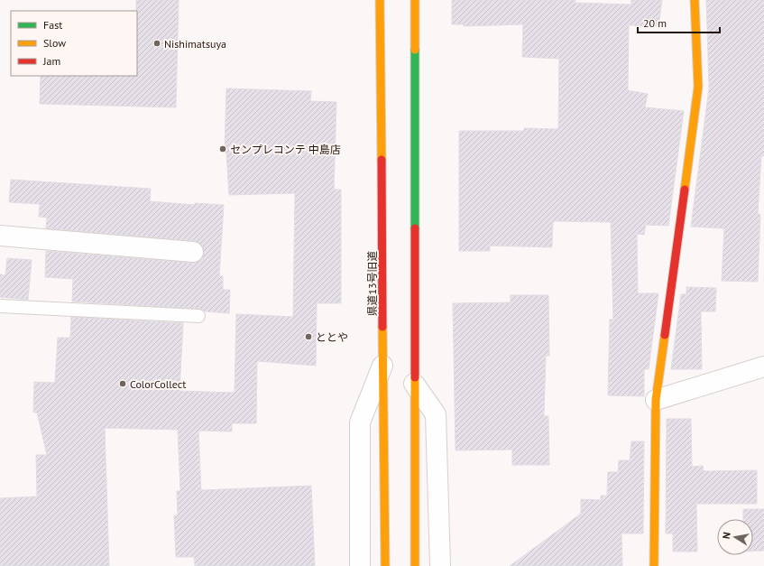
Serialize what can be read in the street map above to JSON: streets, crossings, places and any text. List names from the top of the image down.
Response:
{
  "streets": {
    "street": ["県道13号旧道"]
  },
  "places": [
    "Nishimatsuya",
    "センプレコンテ 中島店",
    "ととや",
    "ColorCollect"
  ],
  "legend": ["Fast", "Slow", "Jam"],
  "scale_bar": "20 m",
  "north": "left"
}
